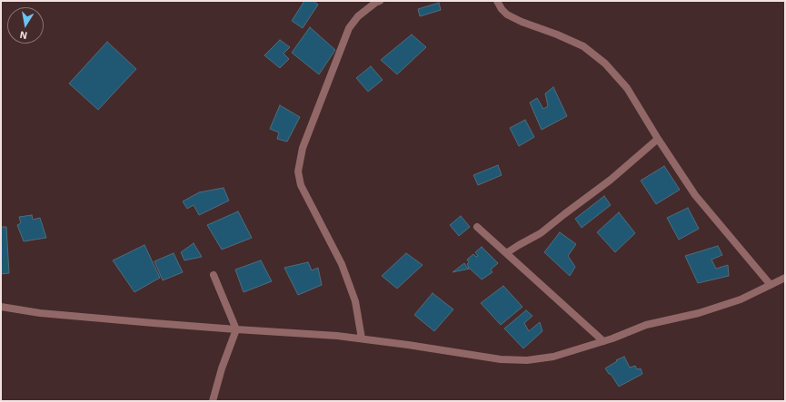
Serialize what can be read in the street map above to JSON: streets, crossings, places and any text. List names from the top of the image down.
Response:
{
  "north": "bottom"
}
